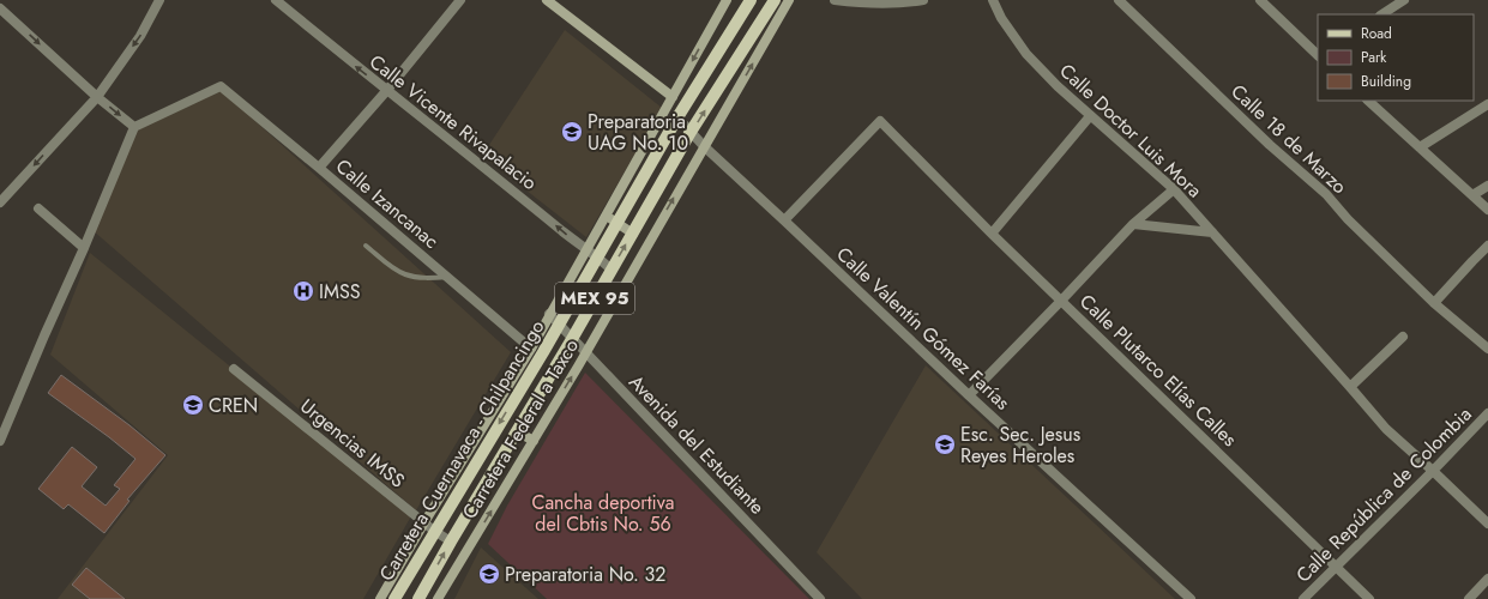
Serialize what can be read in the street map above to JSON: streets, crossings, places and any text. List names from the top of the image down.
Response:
{
  "streets": {
    "main road": ["MEX 95", "Carretera Cuernavaca - Chilpancingo"],
    "street": [
      "Calle Vicente Rivapalacio",
      "Calle Doctor Luis Mora",
      "Calle 18 de Marzo",
      "Calle Izancanac",
      "Calle Valentín Gómez Farías",
      "Calle Plutarco Elías Calles",
      "Carretera Federal a Taxco",
      "Urgencias IMSS",
      "Avenida del Estudiante",
      "Calle República de Colombia"
    ]
  },
  "crossings": [
    ["Calle Vicente Rivapalacio", "Carretera Cuernavaca - Chilpancingo"],
    ["Calle Doctor Luis Mora", "Calle República de Colombia"],
    ["Calle Izancanac", "Carretera Federal a Taxco"],
    ["Calle Valentín Gómez Farías", "Calle Plutarco Elías Calles"],
    ["Calle Valentín Gómez Farías", "Carretera Federal a Taxco"],
    ["Calle Valentín Gómez Farías", "Carretera Cuernavaca - Chilpancingo"],
    ["Calle Plutarco Elías Calles", "Calle República de Colombia"],
    ["Carretera Federal a Taxco", "Urgencias IMSS"],
    ["Carretera Federal a Taxco", "Avenida del Estudiante"],
    ["Carretera Federal a Taxco", "Carretera Cuernavaca - Chilpancingo"],
    ["Urgencias IMSS", "Carretera Cuernavaca - Chilpancingo"],
    ["Avenida del Estudiante", "Carretera Cuernavaca - Chilpancingo"]
  ],
  "one_way": ["Calle Vicente Rivapalacio"],
  "parks": ["Cancha deportiva del Cbtis No. 56"],
  "places": {
    "school or university": [
      "Preparatoria UAG No. 10",
      "CREN",
      "Esc. Sec. Jesus Reyes Heroles",
      "Preparatoria No. 32"
    ],
    "hospital": ["IMSS"]
  },
  "legend": ["Road", "Park", "Building"]
}
